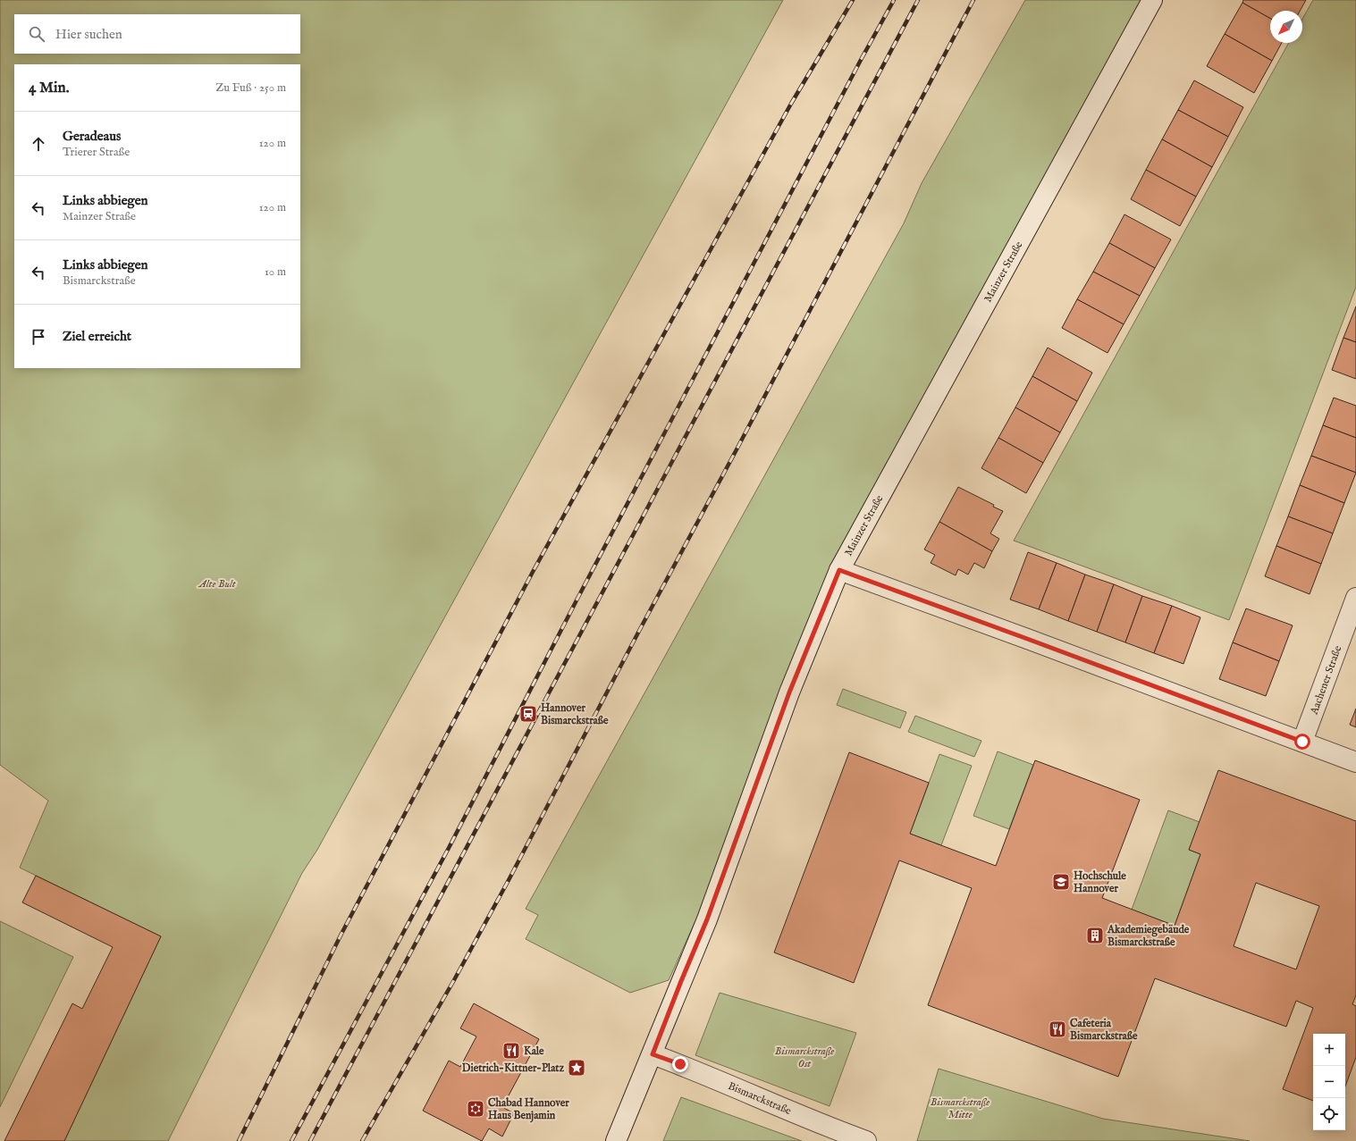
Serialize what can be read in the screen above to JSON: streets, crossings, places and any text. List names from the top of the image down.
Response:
{
  "streets": {
    "street": ["Mainzer Straße", "Aachener Straße", "Bismarckstraße"]
  },
  "crossings": [
    ["Mainzer Straße", "Bismarckstraße"]
  ],
  "parks": ["Alte Bult", "Bismarckstraße Ost", "Bismarckstraße Mitte"],
  "places": {
    "station": ["Hannover Bismarckstraße"],
    "school or university": ["Hochschule Hannover"],
    "building": ["Akademiegebäude Bismarckstraße"],
    "restaurant": ["Cafeteria Bismarckstraße", "Kale"],
    "place": ["Dietrich-Kittner-Platz"],
    "synagogue": ["Chabad Hannover Haus Benjamin"]
  },
  "north": "bottom left",
  "page": {
    "search": "Hier suchen",
    "heading": ["4 Min.", "Zu Fuß · 250 m"],
    "list": [
      ["Geradeaus", "Trierer Straße", "120 m"],
      ["Links abbiegen", "Mainzer Straße", "120 m"],
      ["Links abbiegen", "Bismarckstraße", "10 m"],
      "Ziel erreicht"
    ],
    "map_buttons": ["+", "−"]
  }
}
